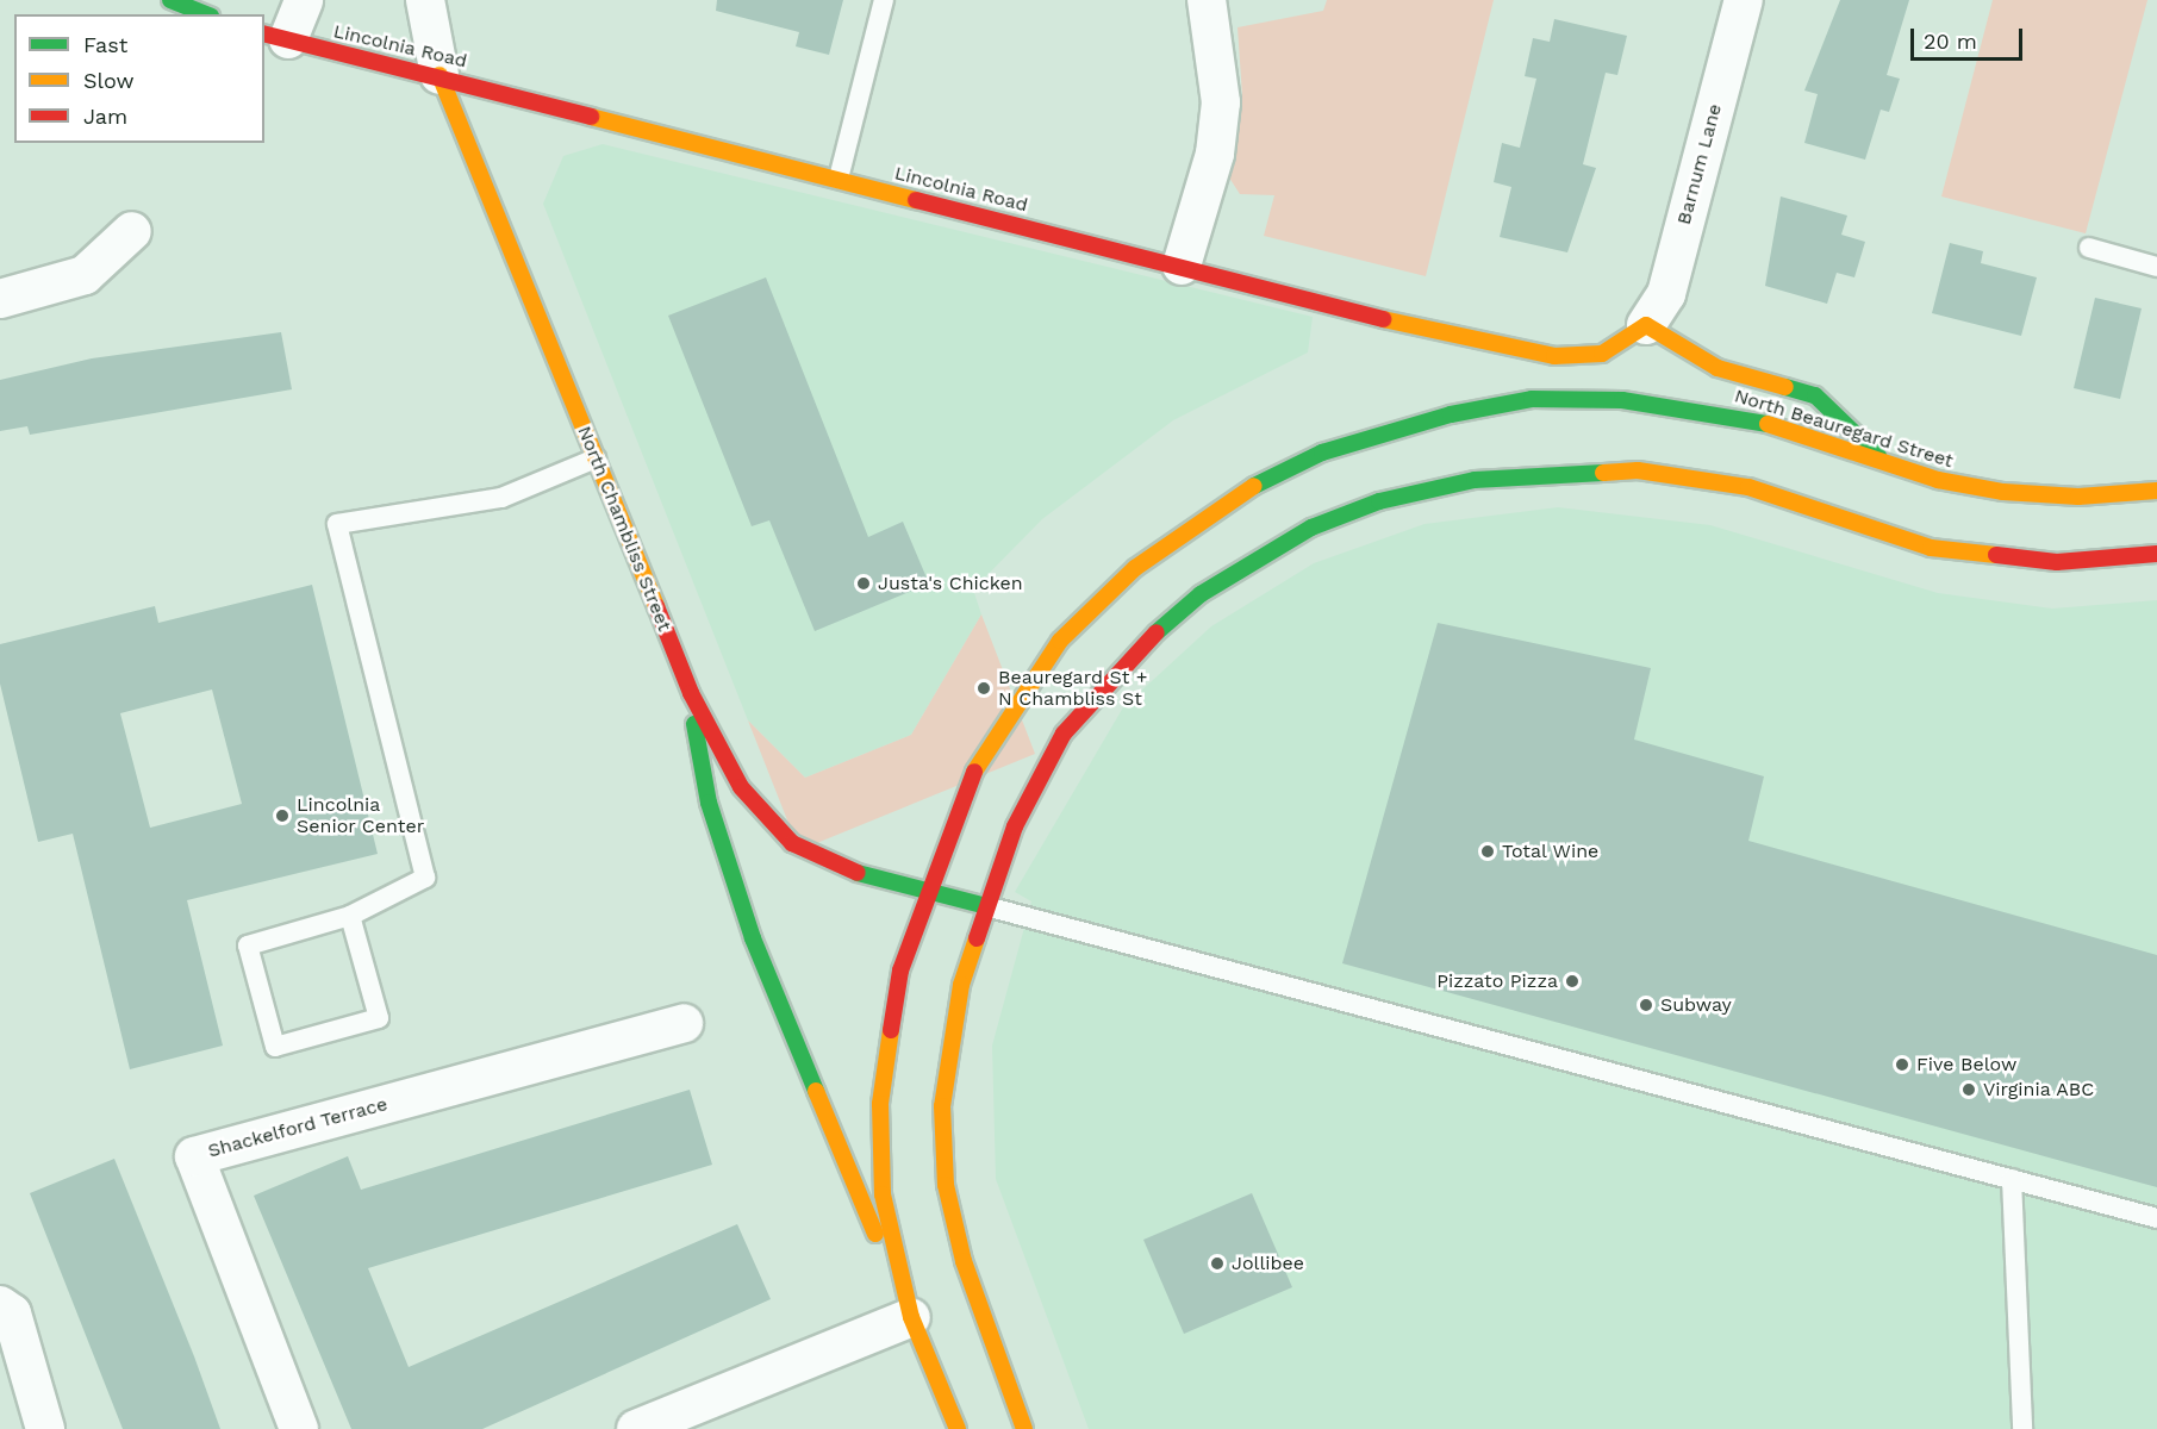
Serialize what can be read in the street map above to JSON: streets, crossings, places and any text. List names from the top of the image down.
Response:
{
  "streets": {
    "main road": ["Lincolnia Road", "North Beauregard Street", "North Chambliss Street"],
    "street": ["Barnum Lane", "Shackelford Terrace"]
  },
  "crossings": [
    ["Lincolnia Road", "Barnum Lane"],
    ["Lincolnia Road", "North Chambliss Street"],
    ["North Beauregard Street", "North Chambliss Street"]
  ],
  "places": [
    "Justa's Chicken",
    "Beauregard St + N Chambliss St",
    "Lincolnia Senior Center",
    "Total Wine",
    "Pizzato Pizza",
    "Subway",
    "Five Below",
    "Virginia ABC",
    "Jollibee"
  ],
  "legend": ["Fast", "Slow", "Jam"],
  "scale_bar": "20 m"
}
